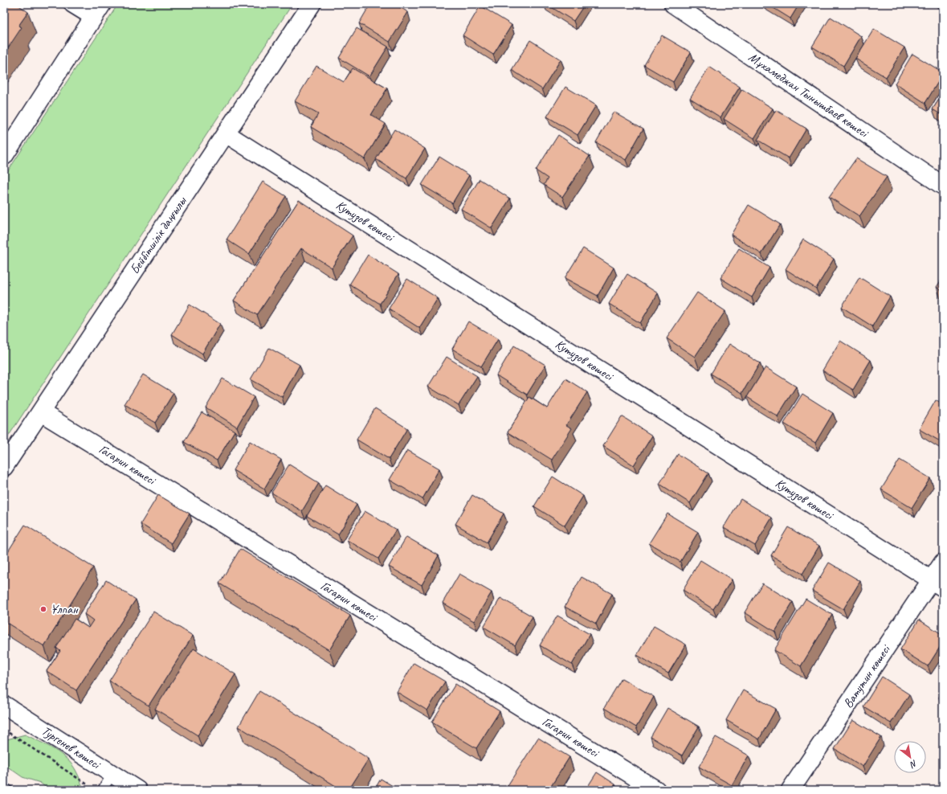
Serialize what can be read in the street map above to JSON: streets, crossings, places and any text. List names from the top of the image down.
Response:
{
  "streets": {
    "street": [
      "Мұхамеджан Тынышбаев көшесі",
      "Кутузов көшесі",
      "Бейбітшілік даңғылы",
      "Гагарин көшесі",
      "Ватутин көшесі",
      "Тургенев көшесі"
    ]
  },
  "crossings": [
    ["Кутузов көшесі", "Бейбітшілік даңғылы"],
    ["Кутузов көшесі", "Ватутин көшесі"],
    ["Бейбітшілік даңғылы", "Гагарин көшесі"]
  ],
  "places": ["Ұлпан"],
  "north": "bottom right"
}
